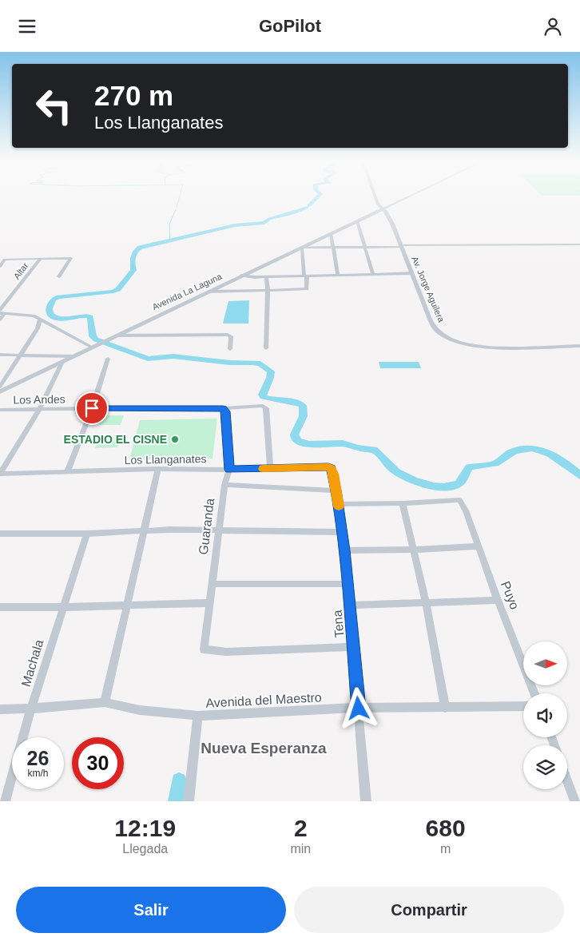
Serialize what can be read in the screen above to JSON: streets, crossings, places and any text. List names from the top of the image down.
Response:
{
  "streets": {
    "street": [
      "Altar",
      "Av. Jorge Aguilera",
      "Avenida La Laguna",
      "Los Andes",
      "Los Llanganates",
      "Guaranda",
      "Puyo",
      "Tena",
      "Machala",
      "Avenida del Maestro"
    ]
  },
  "crossings": [
    ["Av. Jorge Aguilera", "Avenida La Laguna"],
    ["Los Andes", "Los Llanganates"],
    ["Los Andes", "Guaranda"],
    ["Los Llanganates", "Guaranda"],
    ["Los Llanganates", "Tena"],
    ["Guaranda", "Tena"],
    ["Tena", "Avenida del Maestro"],
    ["Machala", "Avenida del Maestro"]
  ],
  "districts": ["Nueva Esperanza"],
  "places": ["ESTADIO EL CISNE"],
  "north": "right",
  "page": {
    "header": "GoPilot",
    "turn": ["270 m", "Los Llanganates"],
    "speed": "26 km/h",
    "limit": "30",
    "eta": [
      "12:19",
      "Llegada",
      "2",
      "min",
      "680",
      "m"
    ],
    "buttons": ["Salir", "Compartir"]
  }
}
